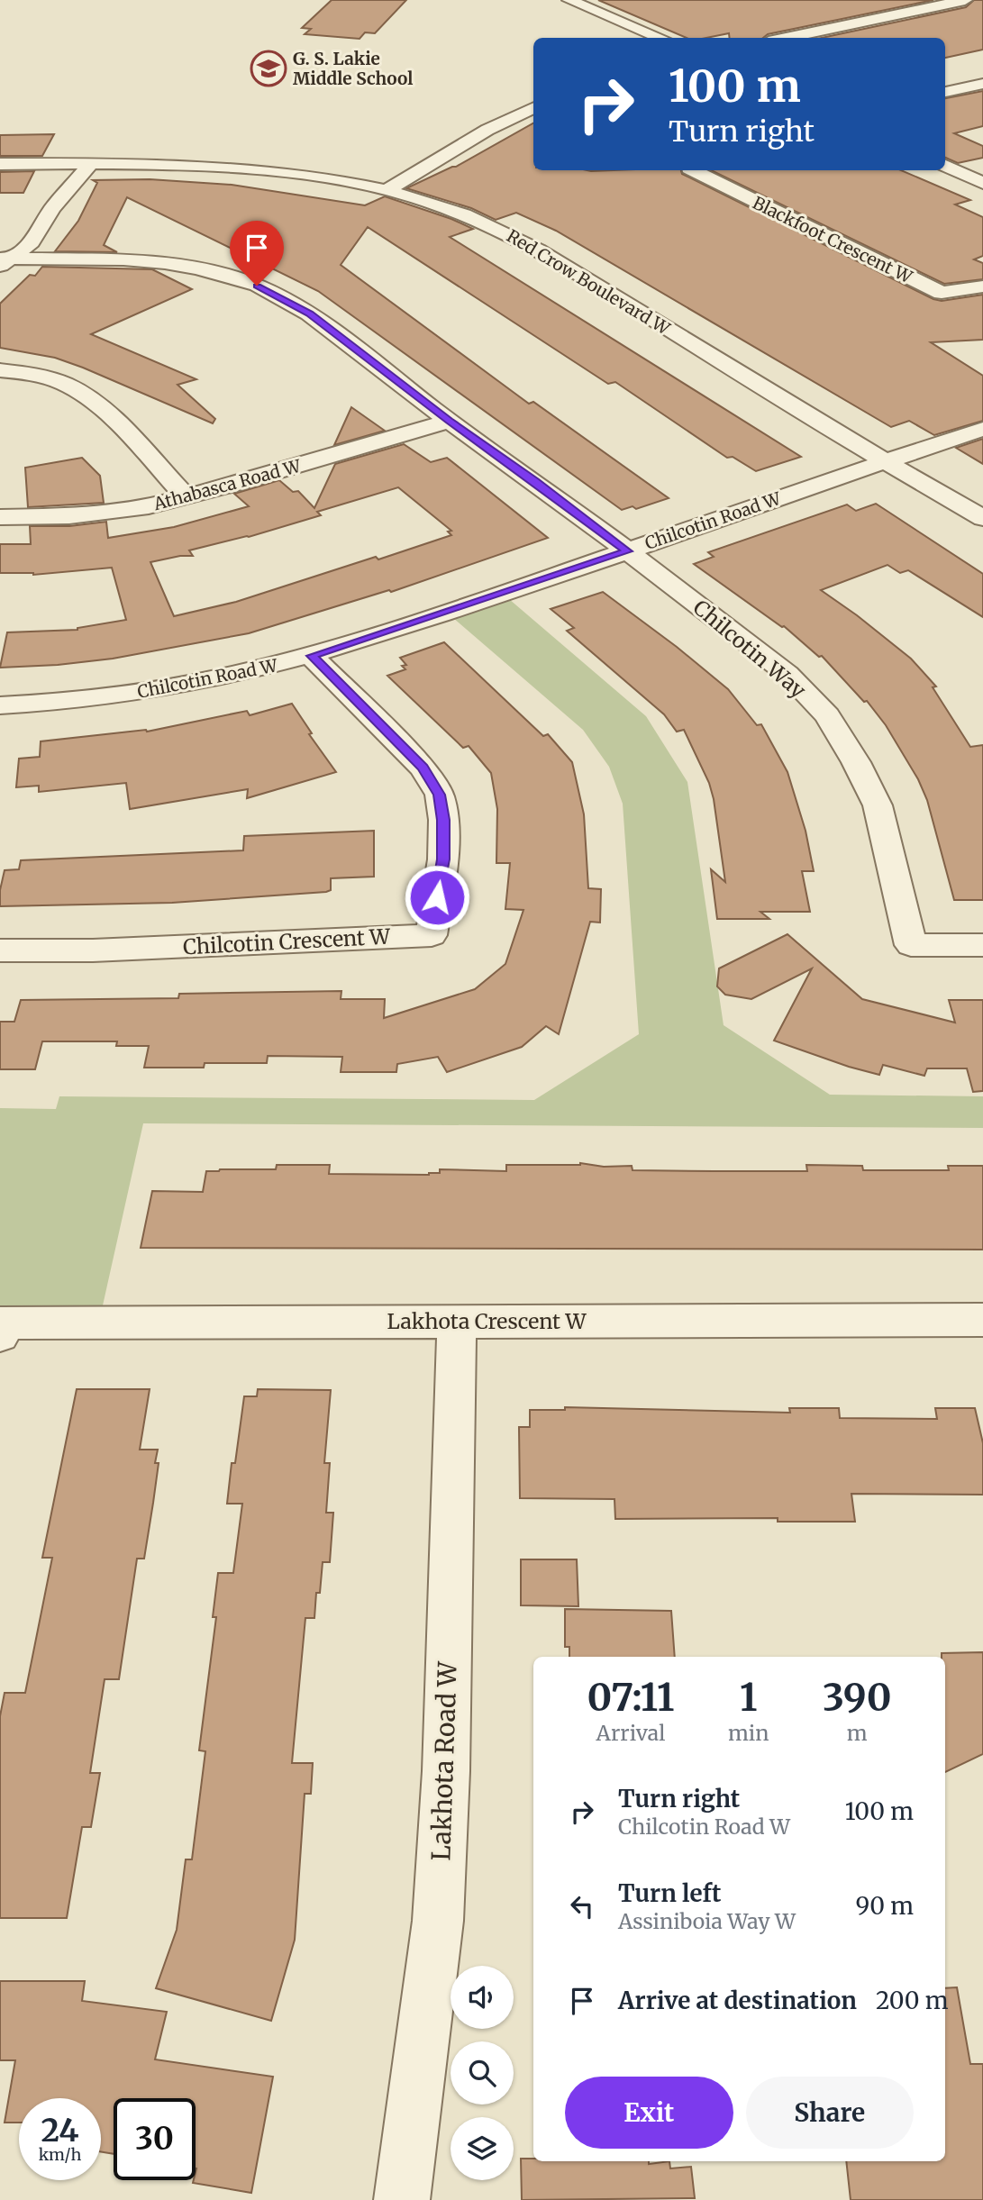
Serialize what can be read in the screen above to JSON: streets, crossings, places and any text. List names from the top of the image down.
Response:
{
  "streets": {
    "street": [
      "Blackfoot Crescent W",
      "Red Crow Boulevard W",
      "Athabasca Road W",
      "Chilcotin Road W",
      "Chilcotin Way",
      "Chilcotin Crescent W",
      "Lakhota Crescent W",
      "Lakhota Road W"
    ]
  },
  "crossings": [
    ["Red Crow Boulevard W", "Chilcotin Road W"],
    ["Chilcotin Road W", "Chilcotin Way"],
    ["Chilcotin Road W", "Chilcotin Crescent W"],
    ["Lakhota Crescent W", "Lakhota Road W"]
  ],
  "places": {
    "school or university": ["G. S. Lakie Middle School"]
  },
  "page": {
    "turn": ["100 m", "Turn right"],
    "eta": [
      "07:11",
      "Arrival",
      "1",
      "min",
      "390",
      "m"
    ],
    "list": [
      {
        "name": "Turn right",
        "note": "Chilcotin Road W",
        "value": "100 m"
      },
      {
        "name": "Turn left",
        "note": "Assiniboia Way W",
        "value": "90 m"
      },
      {
        "name": "Arrive at destination",
        "value": "200 m"
      }
    ],
    "buttons": ["Exit", "Share"],
    "speed": "24 km/h",
    "limit": "30"
  }
}
